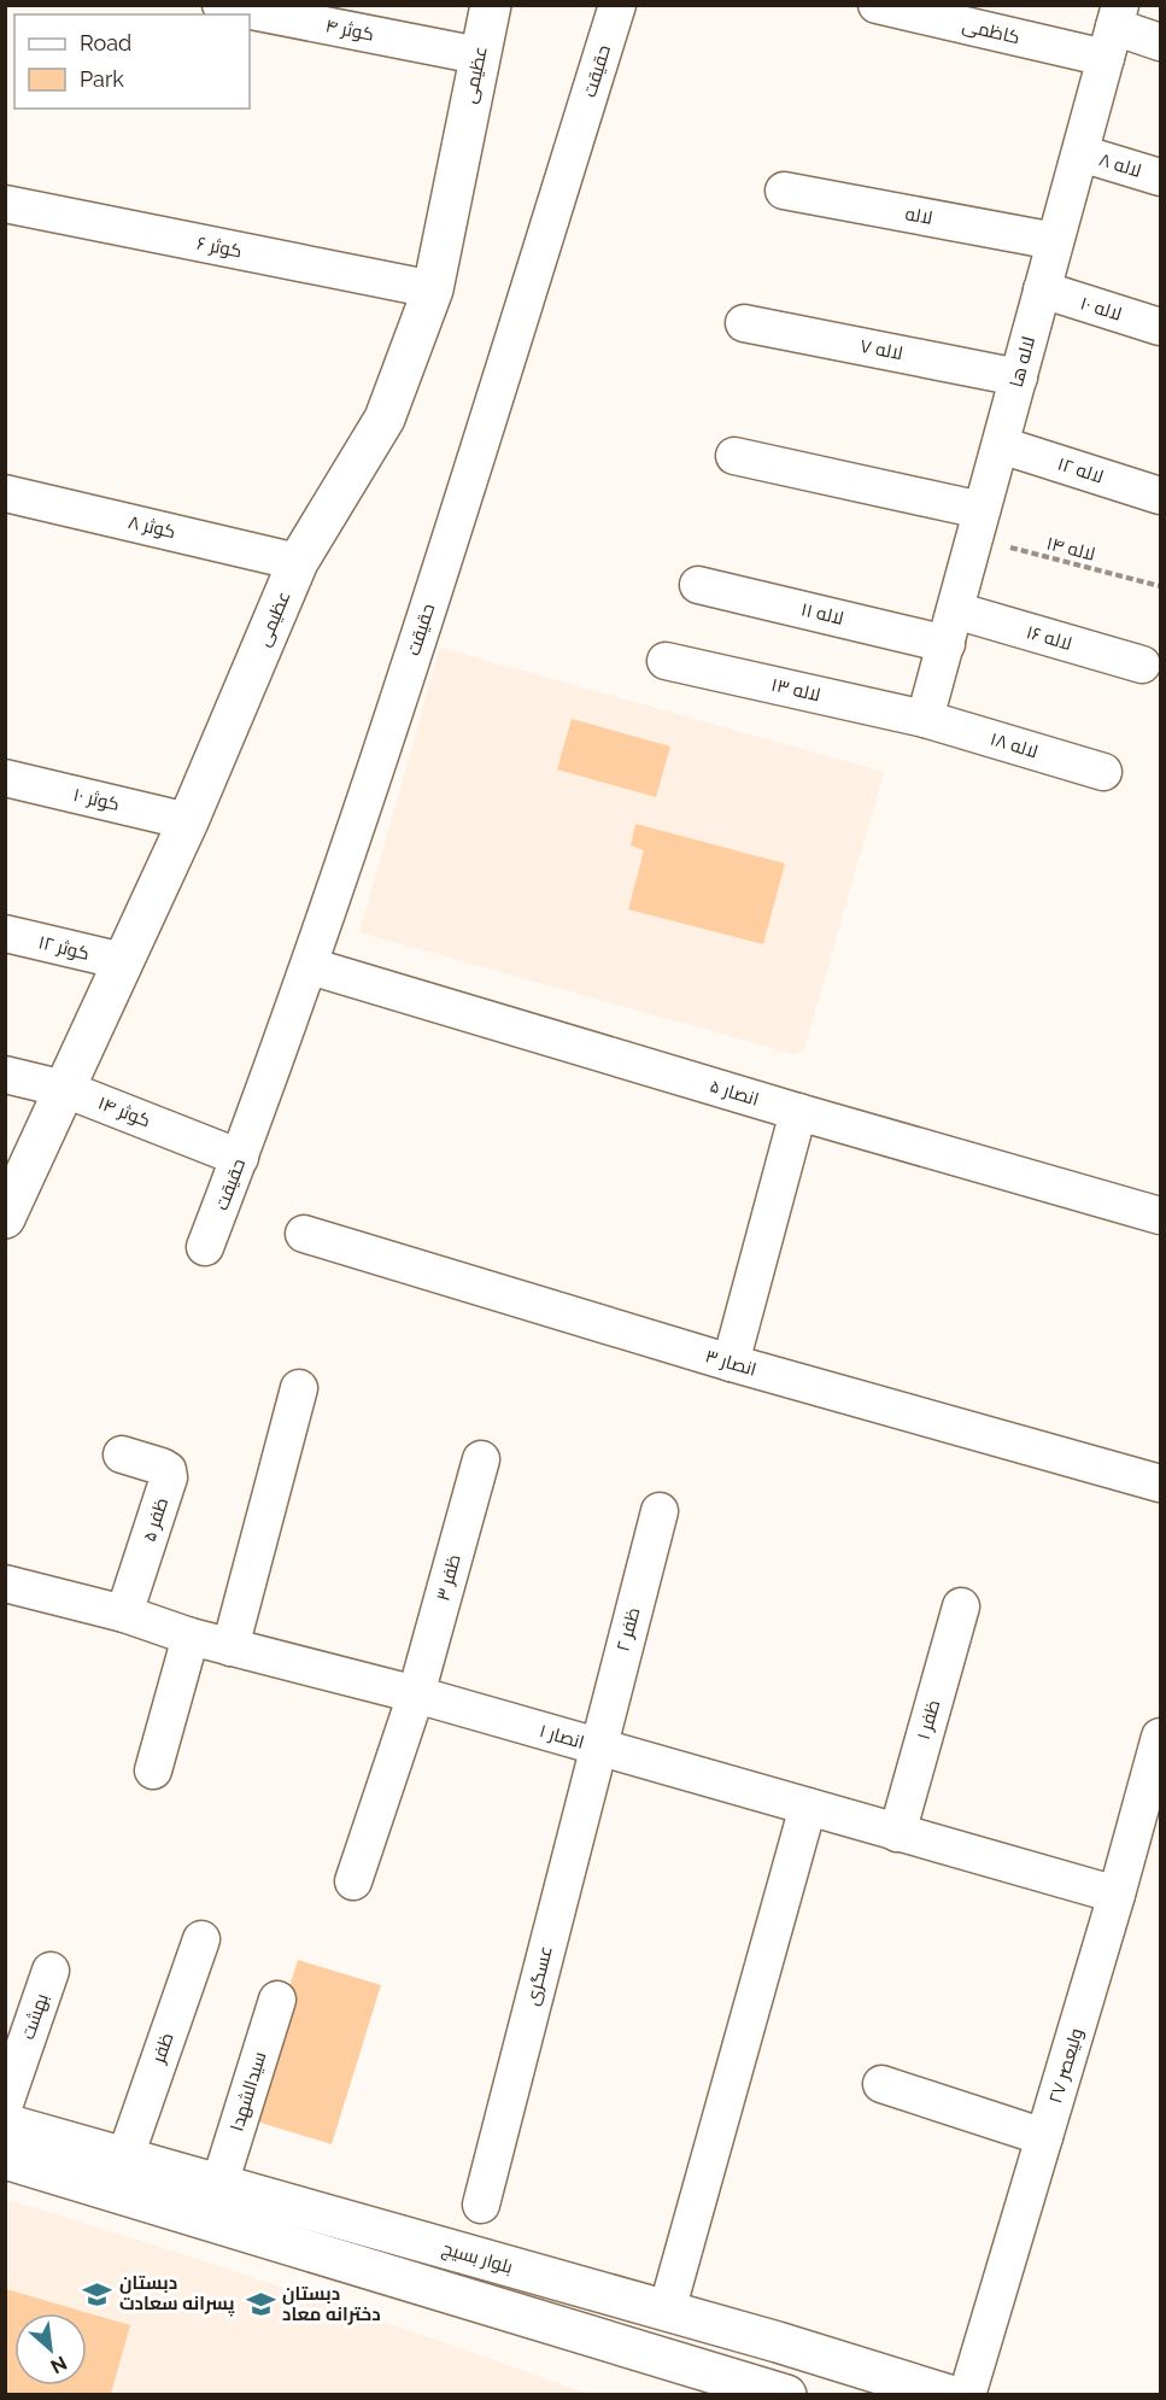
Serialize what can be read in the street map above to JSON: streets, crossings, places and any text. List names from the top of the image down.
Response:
{
  "streets": {
    "street": [
      "کوثر ۴",
      "کاظمی",
      "حقیقت",
      "عظیمی",
      "لاله ۸",
      "لاله",
      "کوثر ۶",
      "لاله ۱۰",
      "لاله ۷",
      "لاله ها",
      "لاله ۱۲",
      "کوثر ۸",
      "لاله ۱۱",
      "لاله ۱۶",
      "لاله ۱۳",
      "لاله ۱۸",
      "کوثر ۱۰",
      "کوثر ۱۲",
      "انصار ۵",
      "کوثر ۱۴",
      "انصار ۳",
      "ظفر ۵",
      "ظفر ۳",
      "ظفر ۲",
      "ظفر ۱",
      "انصار ۱",
      "عسگری",
      "بهشت",
      "ظفر",
      "ولیعصر ۲۷",
      "سیدالشهدا",
      "بلوار بسیج"
    ],
    "path": ["لاله ۱۴"]
  },
  "crossings": [
    ["کوثر ۴", "عظیمی"],
    ["کاظمی", "لاله ها"],
    ["حقیقت", "انصار ۵"],
    ["حقیقت", "کوثر ۱۴"],
    ["عظیمی", "کوثر ۶"],
    ["عظیمی", "کوثر ۸"],
    ["عظیمی", "کوثر ۱۰"],
    ["عظیمی", "کوثر ۱۲"],
    ["عظیمی", "کوثر ۱۴"],
    ["لاله ۸", "لاله ها"],
    ["لاله", "لاله ها"],
    ["لاله ۱۰", "لاله ها"],
    ["لاله ۷", "لاله ها"],
    ["لاله ها", "لاله ۱۲"],
    ["لاله ها", "لاله ۱۴"],
    ["لاله ها", "لاله ۱۱"],
    ["لاله ها", "لاله ۱۶"],
    ["لاله ها", "لاله ۱۳"],
    ["لاله ها", "لاله ۱۸"],
    ["لاله ۱۱", "لاله ۱۶"],
    ["لاله ۱۳", "لاله ۱۸"],
    ["ظفر ۵", "انصار ۱"],
    ["ظفر ۳", "انصار ۱"],
    ["ظفر ۲", "انصار ۱"],
    ["ظفر ۲", "عسگری"],
    ["ظفر ۱", "انصار ۱"],
    ["انصار ۱", "عسگری"],
    ["انصار ۱", "ولیعصر ۲۷"],
    ["ظفر", "بلوار بسیج"],
    ["سیدالشهدا", "بلوار بسیج"]
  ],
  "places": {
    "school or university": ["دبستان پسرانه سعادت", "دبستان دخترانه معاد"]
  },
  "legend": ["Road", "Park"],
  "north": "bottom right"
}
